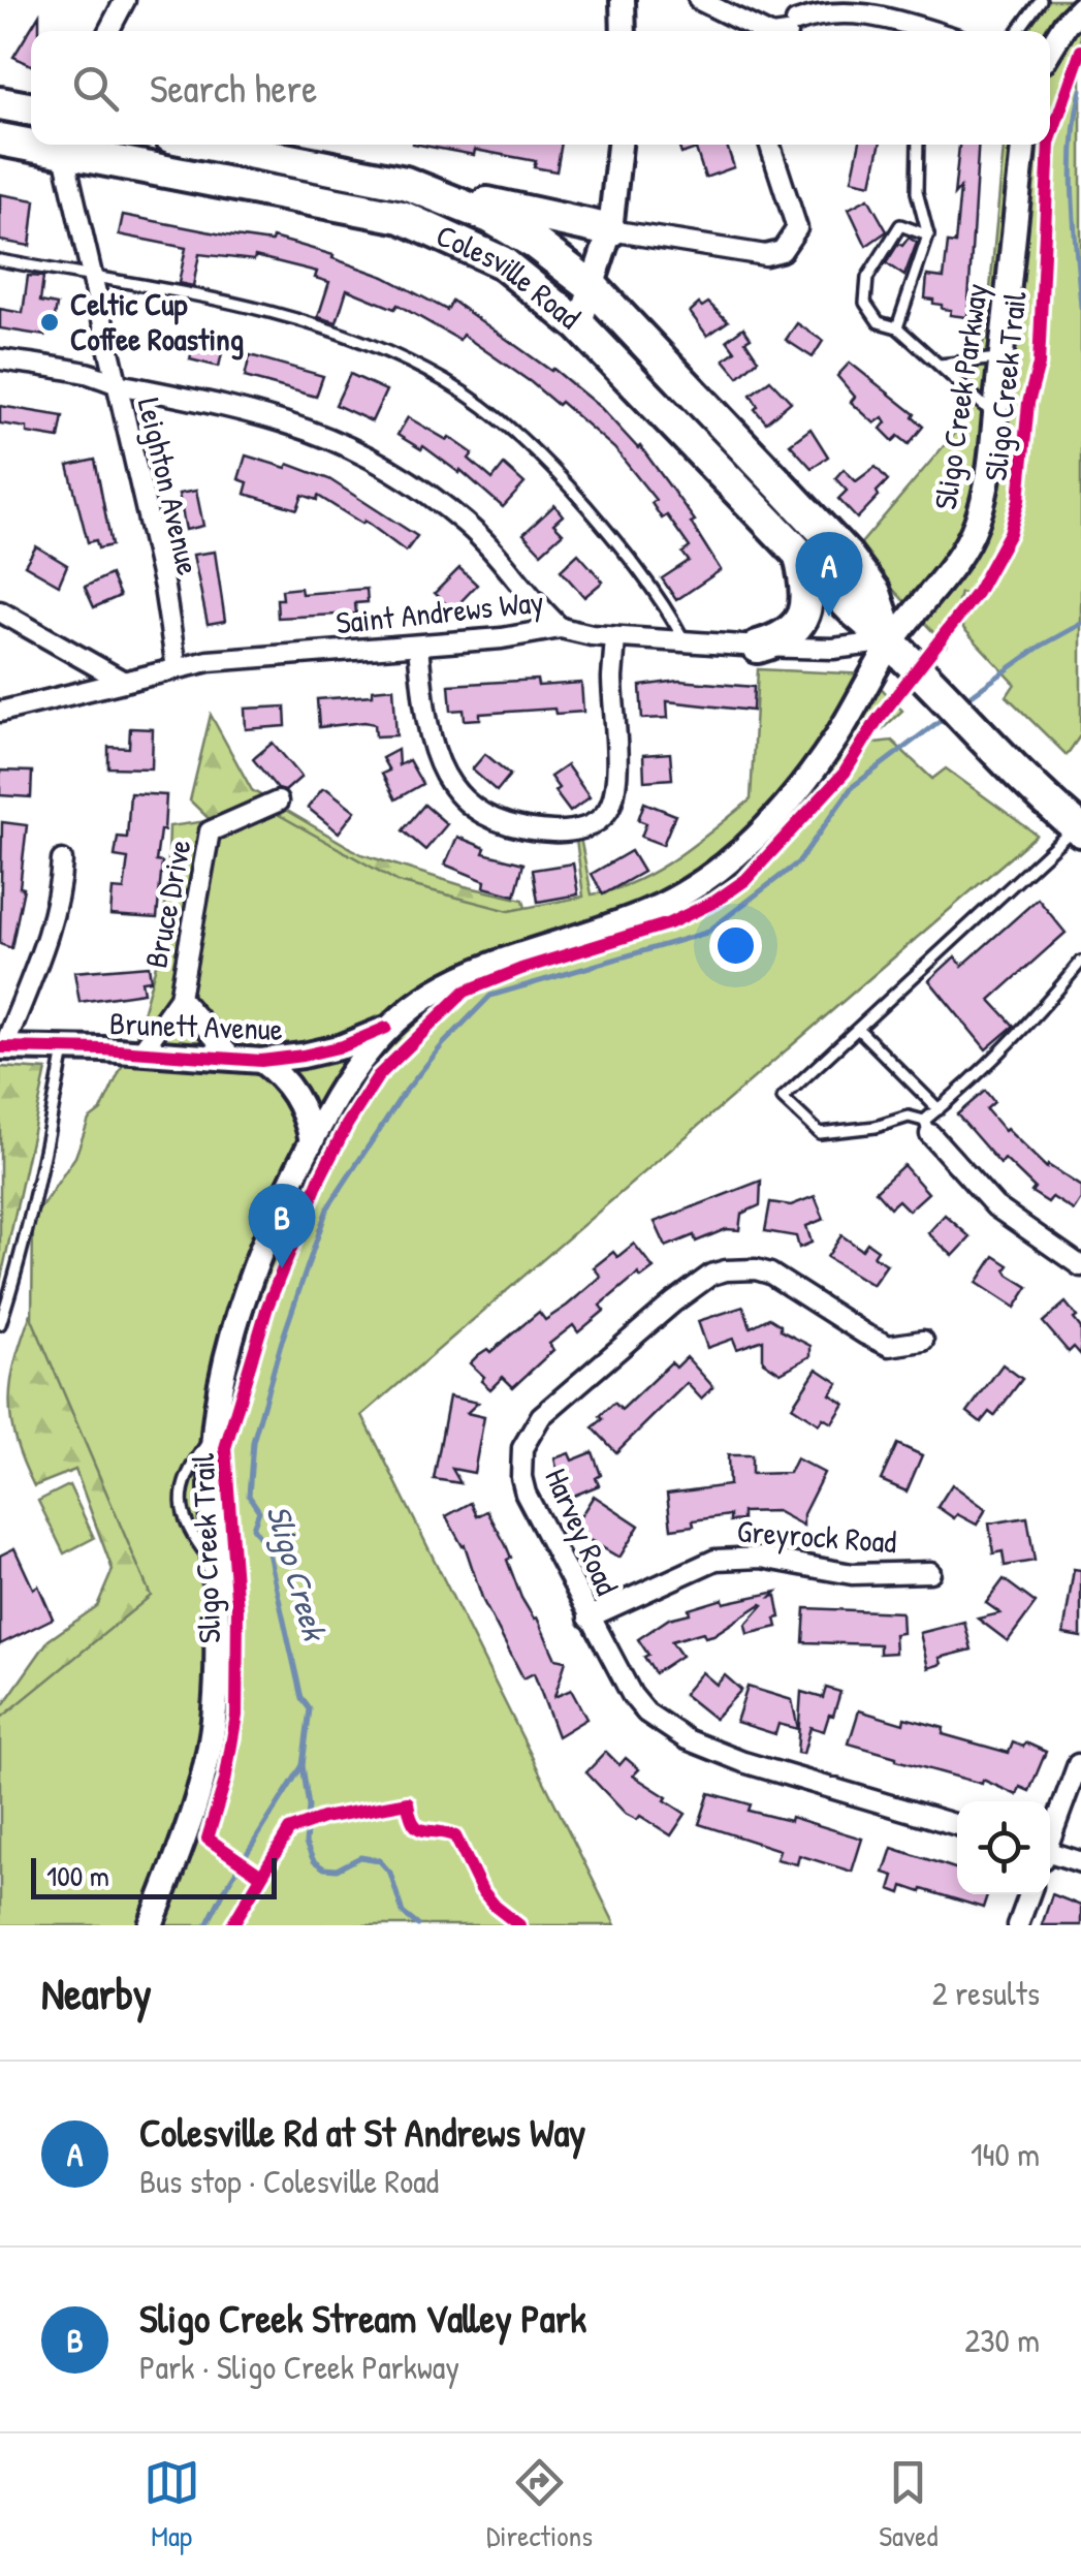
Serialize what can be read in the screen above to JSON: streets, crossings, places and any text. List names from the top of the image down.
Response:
{
  "streets": {
    "highway": ["Colesville Road"],
    "street": [
      "Sligo Creek Parkway",
      "Leighton Avenue",
      "Saint Andrews Way",
      "Bruce Drive",
      "Brunett Avenue",
      "Harvey Road",
      "Greyrock Road"
    ],
    "cycle path": ["Sligo Creek Trail"]
  },
  "crossings": [
    ["Colesville Road", "Sligo Creek Parkway"],
    ["Colesville Road", "Saint Andrews Way"],
    ["Sligo Creek Parkway", "Saint Andrews Way"],
    ["Sligo Creek Parkway", "Brunett Avenue"],
    ["Leighton Avenue", "Saint Andrews Way"],
    ["Bruce Drive", "Brunett Avenue"],
    ["Harvey Road", "Greyrock Road"]
  ],
  "water": ["Sligo Creek"],
  "places": ["Celtic Cup Coffee Roasting"],
  "scale_bar": "100 m",
  "page": {
    "search": "Search here",
    "pins": ["A", "B"],
    "scale": "100 m",
    "heading": ["Nearby", "2 results"],
    "list": [
      {
        "mark": "A",
        "name": "Colesville Rd at St Andrews Way",
        "note": "Bus stop · Colesville Road",
        "value": "140 m"
      },
      {
        "mark": "B",
        "name": "Sligo Creek Stream Valley Park",
        "note": "Park · Sligo Creek Parkway",
        "value": "230 m"
      }
    ],
    "nav": ["Map", "Directions", "Saved"]
  }
}
